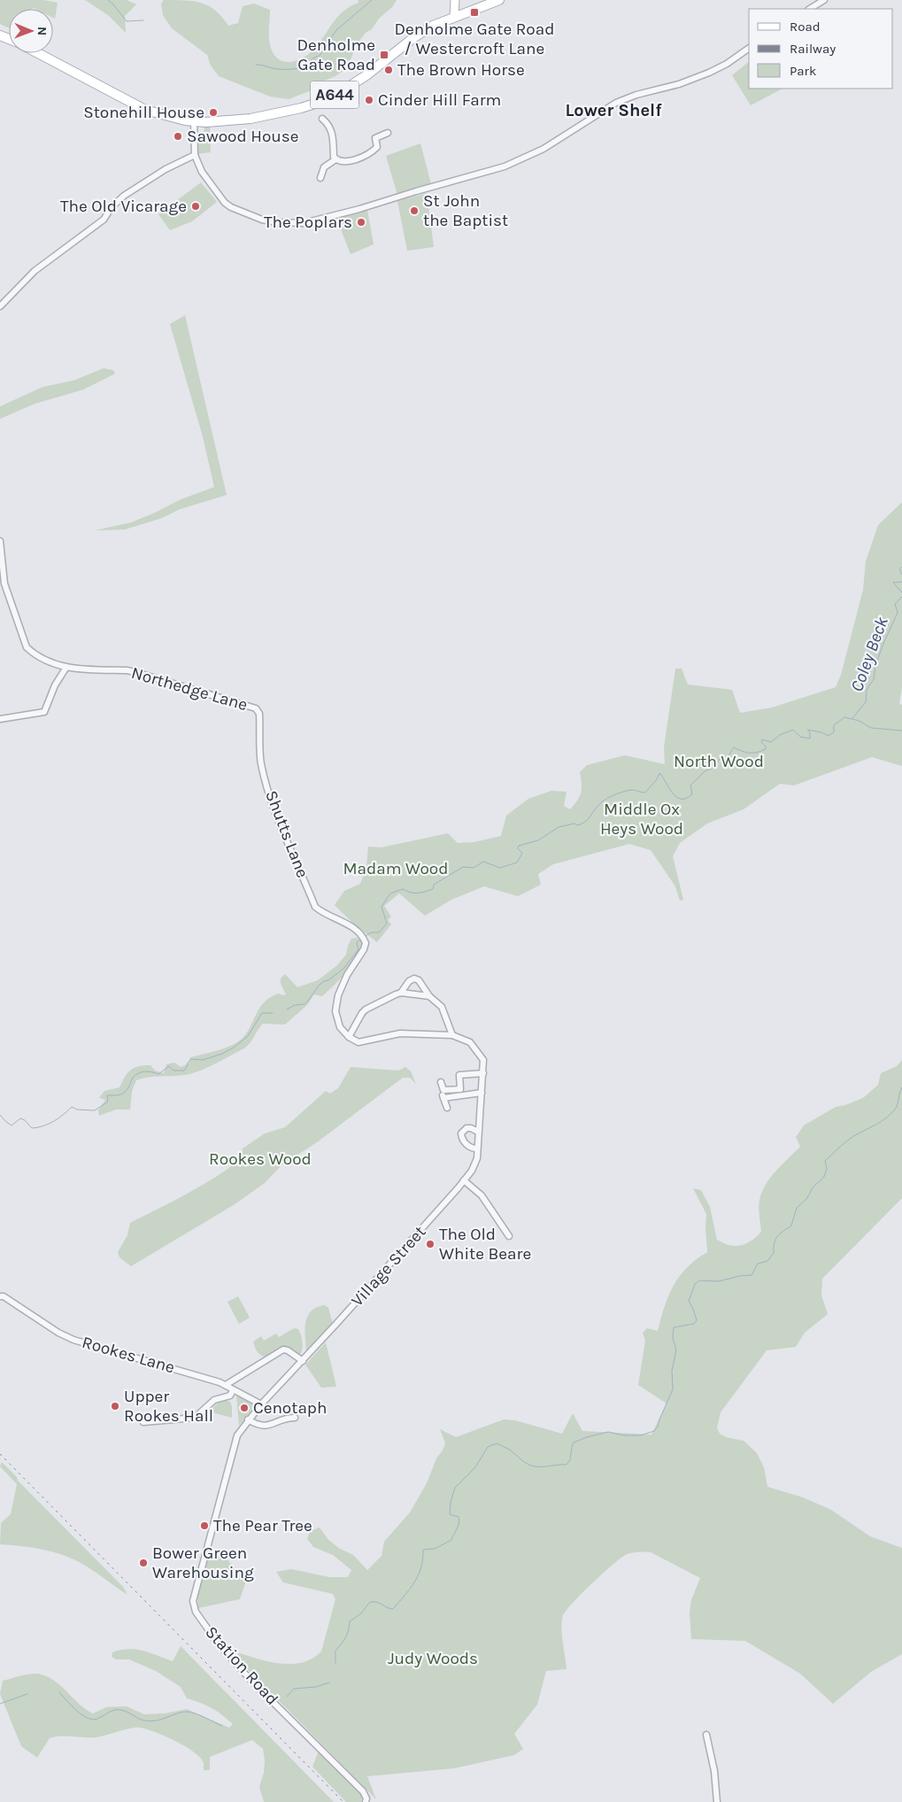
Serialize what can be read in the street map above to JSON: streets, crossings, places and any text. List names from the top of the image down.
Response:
{
  "streets": {
    "main road": ["A644"],
    "street": [
      "Northedge Lane",
      "Shutts Lane",
      "Village Street",
      "Rookes Lane",
      "Station Road"
    ]
  },
  "crossings": [
    ["Northedge Lane", "Shutts Lane"],
    ["Village Street", "Rookes Lane"],
    ["Village Street", "Station Road"],
    ["Rookes Lane", "Station Road"]
  ],
  "districts": ["Lower Shelf"],
  "water": ["Coley Beck"],
  "parks": [
    "North Wood",
    "Middle Ox Heys Wood",
    "Madam Wood",
    "Rookes Wood",
    "Judy Woods"
  ],
  "places": {
    "transit": ["Denholme Gate Road / Westercroft Lane", "Denholme Gate Road"],
    "other": [
      "The Brown Horse",
      "Cinder Hill Farm",
      "Stonehill House",
      "Sawood House",
      "The Old Vicarage",
      "St John the Baptist",
      "The Poplars",
      "The Old White Beare",
      "Upper Rookes Hall",
      "Cenotaph",
      "The Pear Tree",
      "Bower Green Warehousing"
    ]
  },
  "legend": ["Road", "Railway", "Park"],
  "north": "right"
}
